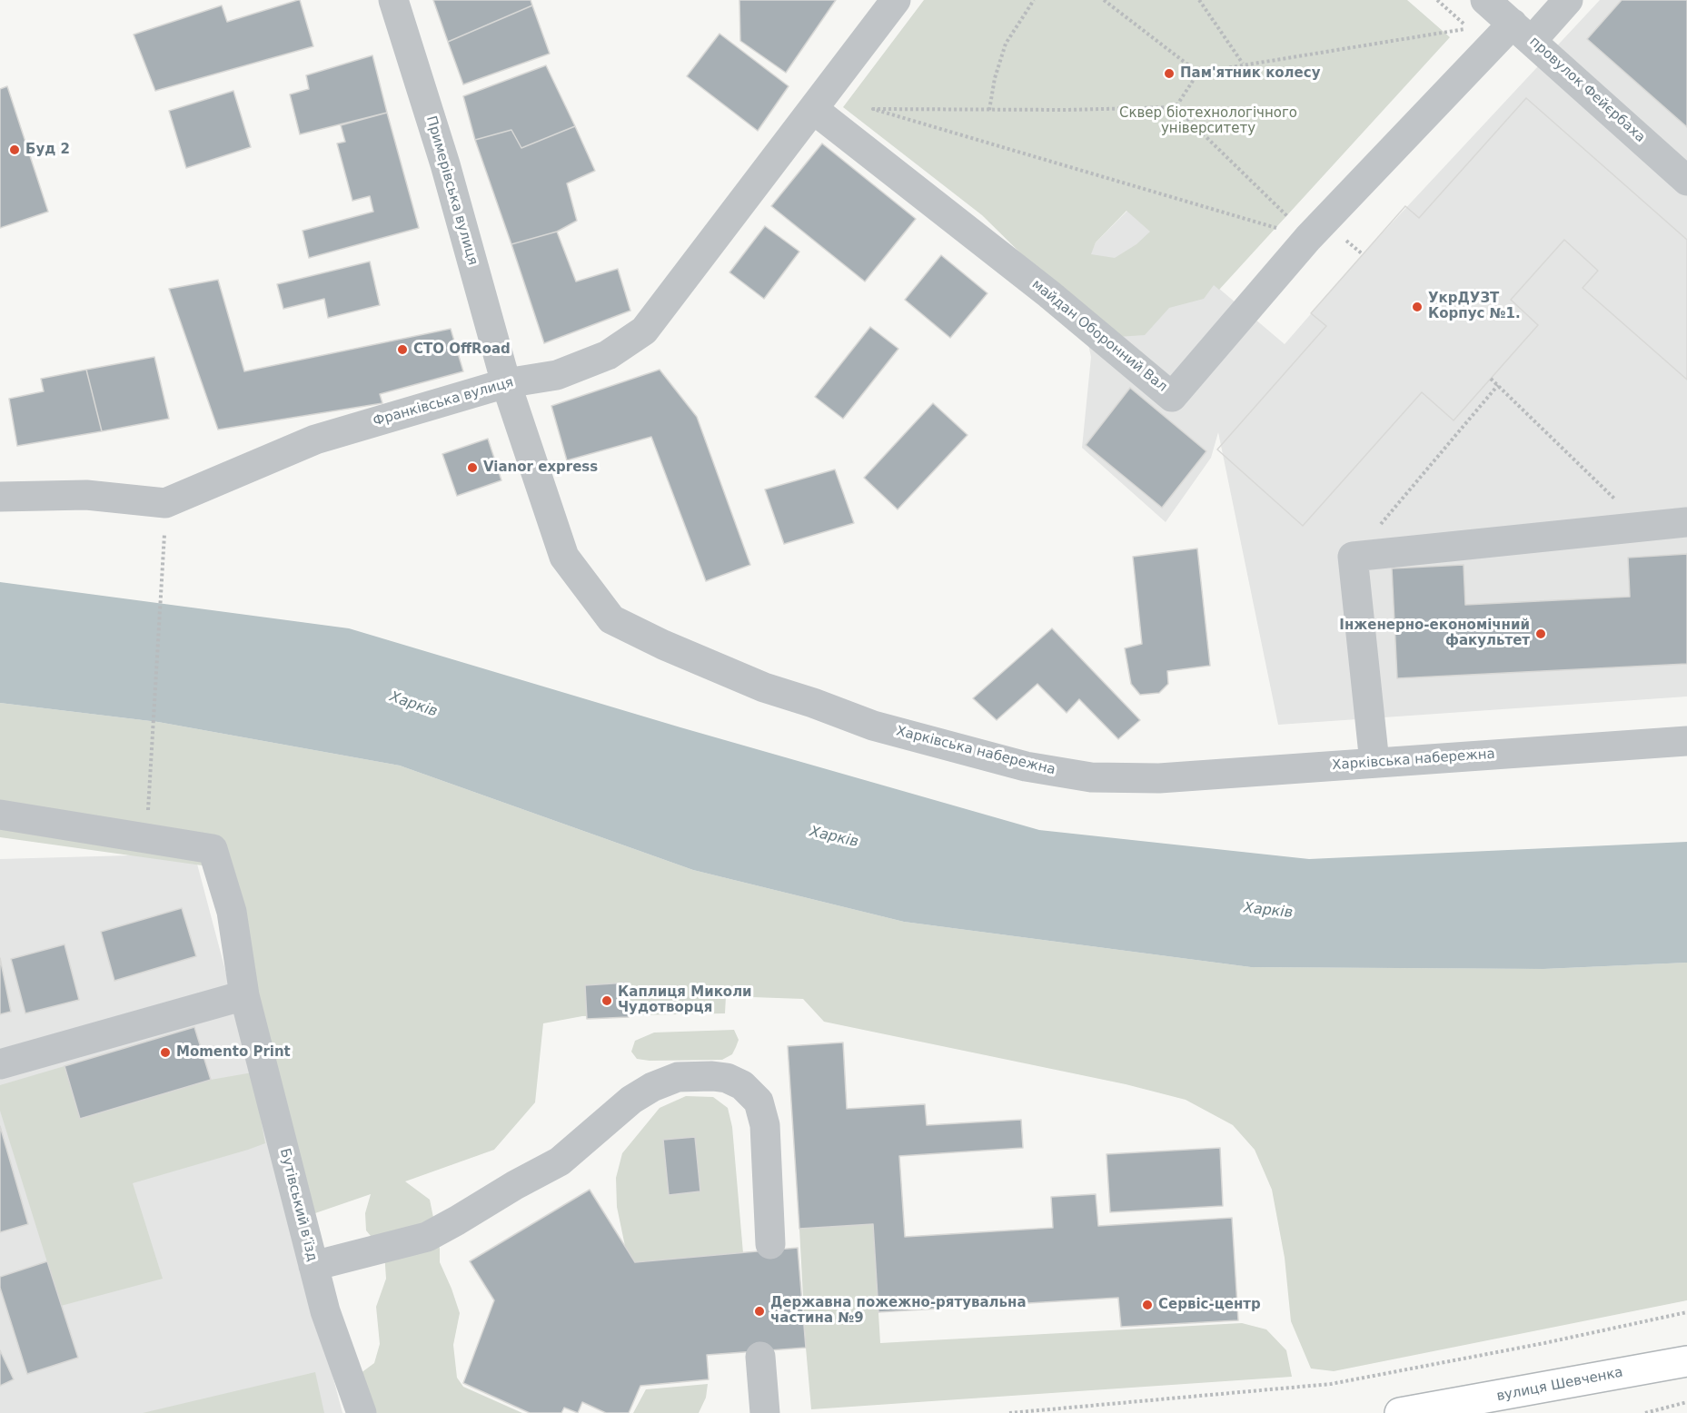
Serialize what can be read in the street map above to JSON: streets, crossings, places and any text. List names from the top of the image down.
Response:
{
  "streets": {
    "main road": ["вулиця Шевченка"],
    "street": [
      "провулок Фейєрбаха",
      "Примерівська вулиця",
      "майдан Оборонний Вал",
      "Франківська вулиця",
      "Харківська набережна",
      "Бутівський в’їзд"
    ]
  },
  "crossings": [
    ["провулок Фейєрбаха", "майдан Оборонний Вал"],
    ["Примерівська вулиця", "Франківська вулиця"],
    ["Примерівська вулиця", "Харківська набережна"],
    ["майдан Оборонний Вал", "Франківська вулиця"],
    ["Франківська вулиця", "Харківська набережна"]
  ],
  "water": ["Харків"],
  "parks": ["Сквер біотехнологічного університету"],
  "places": [
    "Пам'ятник колесу",
    "Буд 2",
    "УкрДУЗТ Корпус №1.",
    "СТО OffRoad",
    "Vianor express",
    "Інженерно-економічний факультет",
    "Каплиця Миколи Чудотворця",
    "Momento Print",
    "Сервіс-центр",
    "Державна пожежно-рятувальна частина №9"
  ]
}
